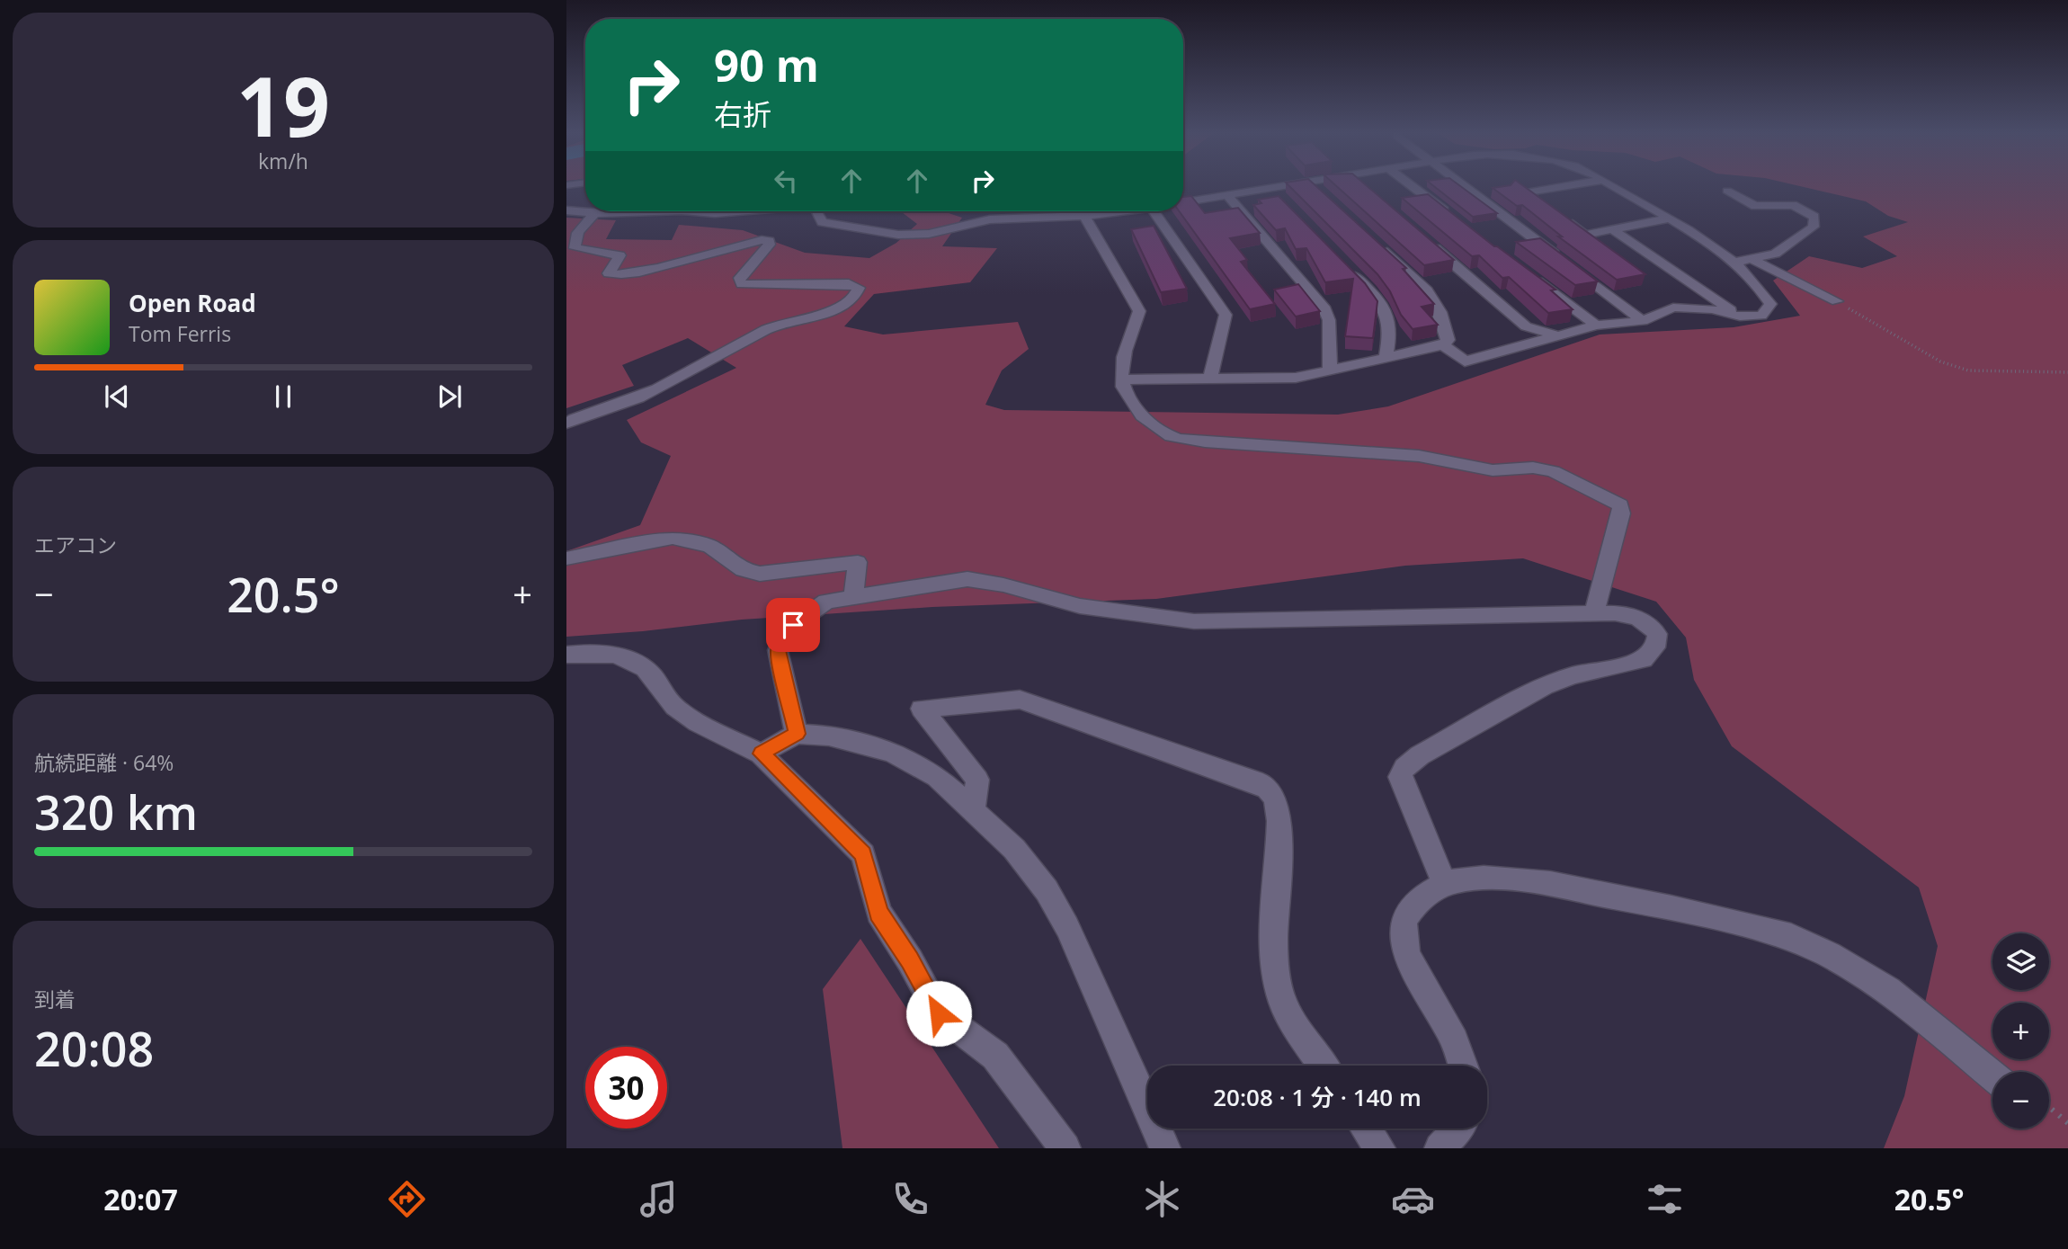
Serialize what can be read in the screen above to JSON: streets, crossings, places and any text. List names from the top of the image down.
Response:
{
  "page": {
    "tile": [
      ["19", "km/h"],
      "エアコン",
      ["航続距離 · 64%", "320 km"],
      ["到着", "20:08"]
    ],
    "turn": ["90 m", "右折"],
    "song": ["Open Road", "Tom Ferris"],
    "heat": ["−", "20.5°", "+"],
    "map_buttons": ["+", "−"],
    "limit": "30",
    "trip": "20:08 · 1 分 · 140 m",
    "tabs": ["20:07", "20.5°"]
  }
}
